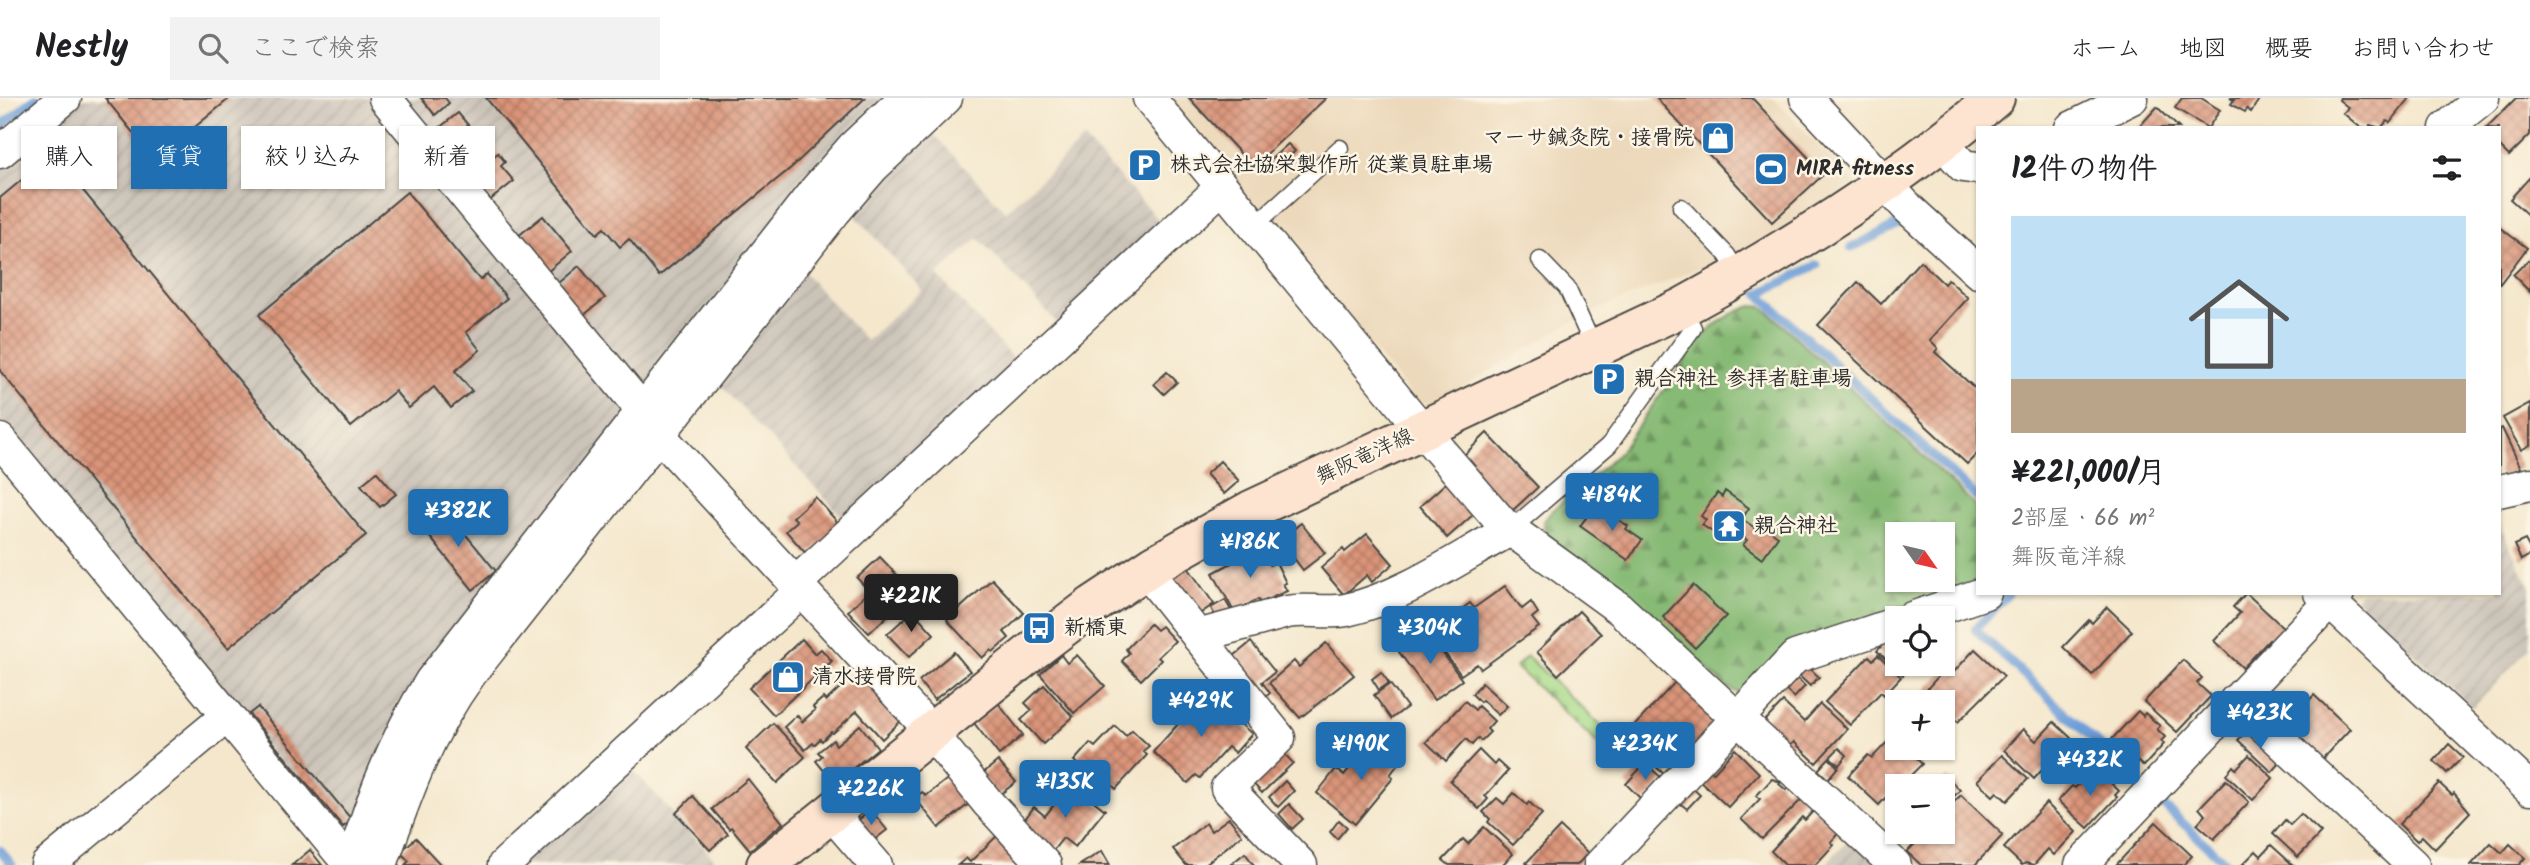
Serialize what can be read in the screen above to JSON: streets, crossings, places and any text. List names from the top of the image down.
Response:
{
  "streets": {
    "main road": ["舞阪竜洋線"]
  },
  "places": {
    "shop": ["マーサ鍼灸院・接骨院", "清水接骨院"],
    "parking": ["株式会社協栄製作所 従業員駐車場", "親合神社 参拝者駐車場"],
    "sports": ["MIRA fitness"],
    "temple": ["親合神社"],
    "bus stop": ["新橋東"]
  },
  "north": "bottom right",
  "page": {
    "header": "Nestly",
    "search": "ここで検索",
    "nav": [
      "ホーム",
      "地図",
      "概要",
      "お問い合わせ"
    ],
    "chip": [
      "購入",
      "賃貸",
      "絞り込み",
      "新着"
    ],
    "heading": "12件の物件",
    "list": [
      {
        "name": "¥221,000/月",
        "note": "2部屋 · 66 m² · 舞阪竜洋線"
      }
    ],
    "price": [
      "¥184K",
      "¥382K",
      "¥186K",
      "¥221K",
      "¥304K",
      "¥429K",
      "¥423K",
      "¥190K",
      "¥234K",
      "¥432K",
      "¥135K",
      "¥226K"
    ],
    "map_buttons": ["+", "−"]
  }
}
